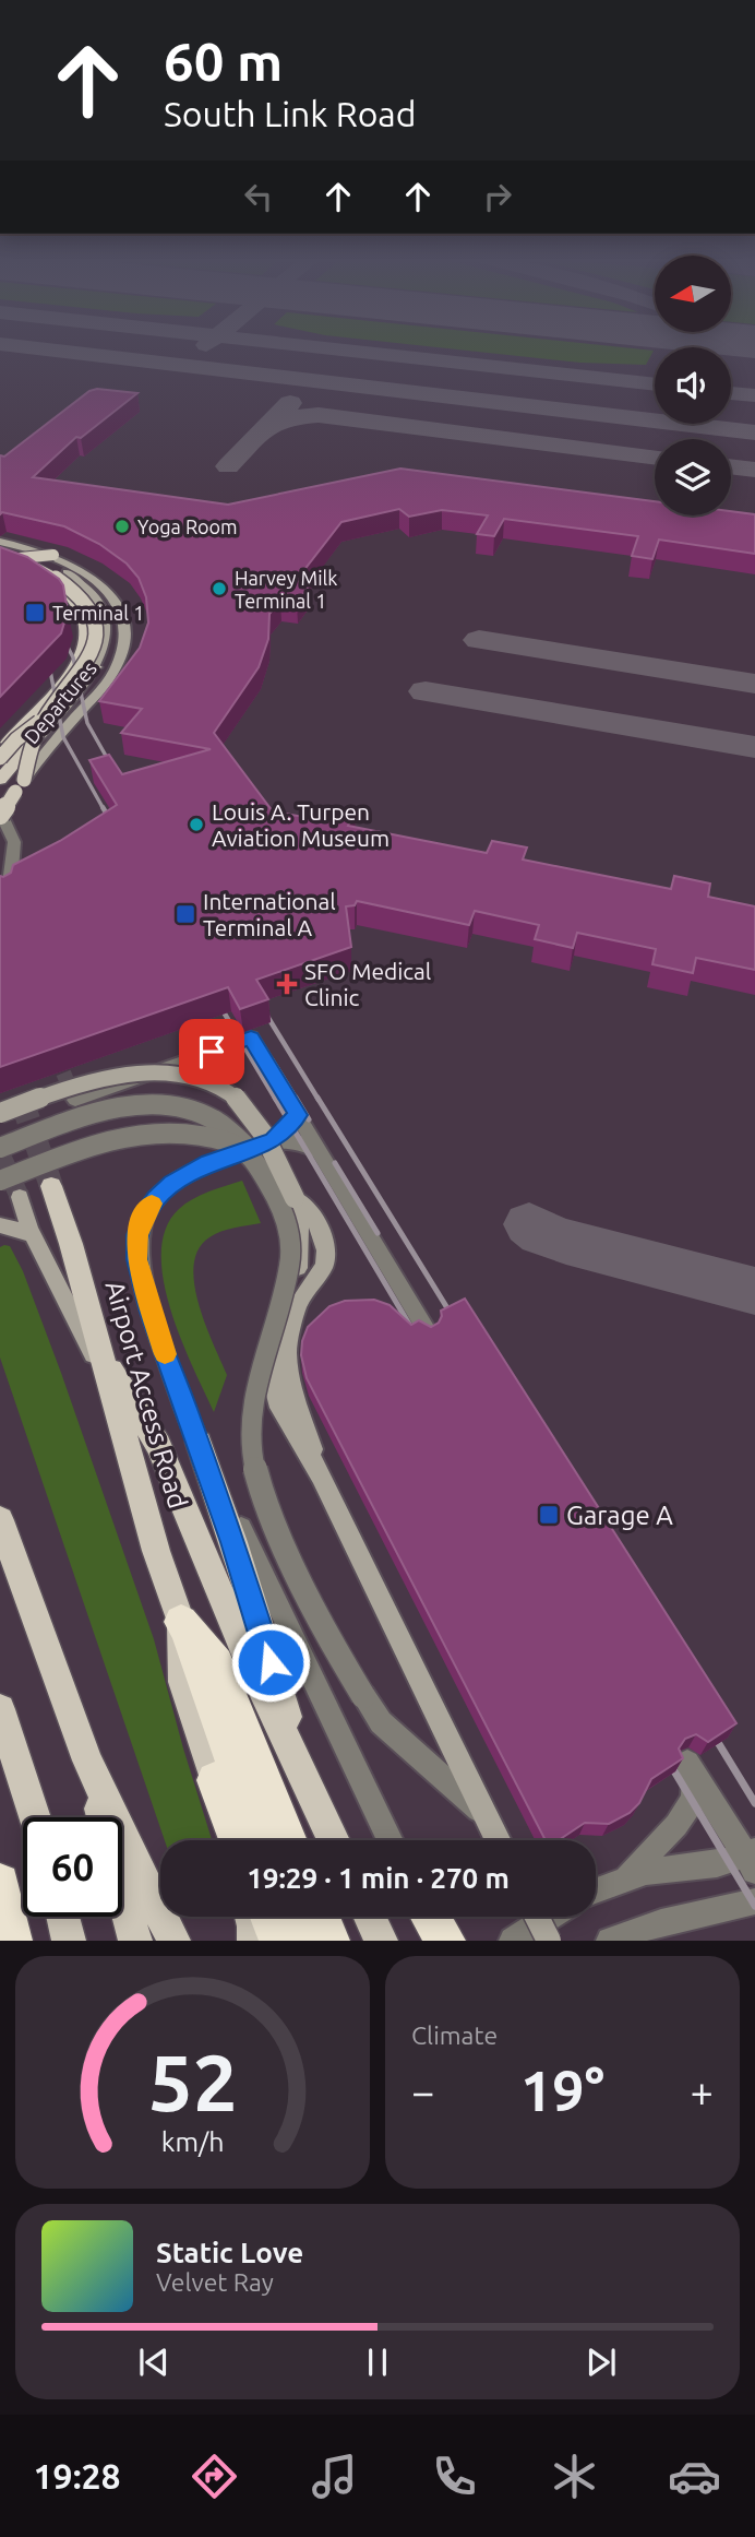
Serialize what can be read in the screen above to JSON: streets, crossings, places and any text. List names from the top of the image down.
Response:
{
  "streets": {
    "main road": ["Departures", "Airport Access Road"]
  },
  "places": {
    "other": ["Yoga Room", "Harvey Milk Terminal 1", "Louis A. Turpen Aviation Museum"],
    "transit": ["Terminal 1", "International Terminal A", "Garage A"],
    "health": ["SFO Medical Clinic"]
  },
  "north": "left",
  "page": {
    "turn": ["60 m", "South Link Road"],
    "limit": "60",
    "trip": "19:29 · 1 min · 270 m",
    "tile": "Climate",
    "heat": ["−", "19°", "+"],
    "song": ["Static Love", "Velvet Ray"],
    "tabs": "19:28",
    "gauge": ["52", "km/h"]
  }
}
